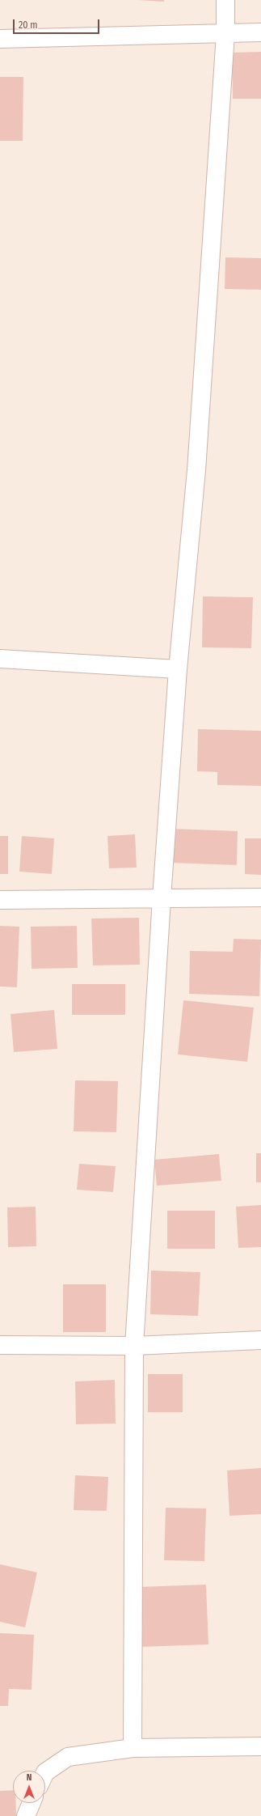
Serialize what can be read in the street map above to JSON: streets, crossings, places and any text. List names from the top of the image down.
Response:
{
  "scale_bar": "20 m",
  "north": "top"
}
